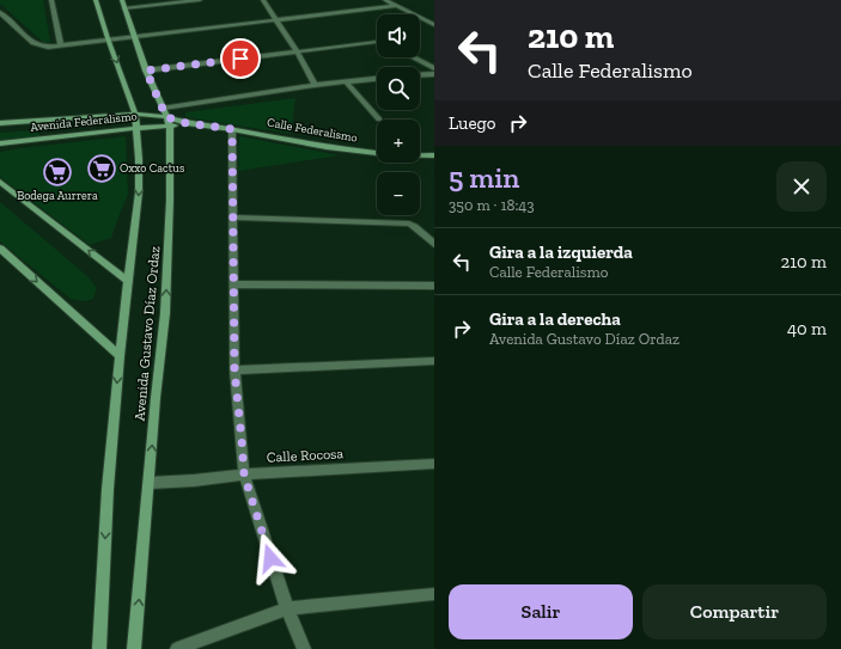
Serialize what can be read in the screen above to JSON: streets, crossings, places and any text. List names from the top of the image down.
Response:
{
  "streets": {
    "street": [
      "Avenida Federalismo",
      "Calle Federalismo",
      "Avenida Gustavo Díaz Ordaz",
      "Calle Rocosa"
    ]
  },
  "crossings": [
    ["Avenida Federalismo", "Calle Federalismo"],
    ["Avenida Federalismo", "Avenida Gustavo Díaz Ordaz"],
    ["Calle Federalismo", "Avenida Gustavo Díaz Ordaz"],
    ["Avenida Gustavo Díaz Ordaz", "Calle Rocosa"]
  ],
  "places": {
    "supermarket": ["Oxxo Cactus", "Bodega Aurrera"]
  },
  "page": {
    "turn": ["210 m", "Calle Federalismo"],
    "map_buttons": ["+", "−"],
    "then": "Luego",
    "heading": ["5 min", "350 m · 18:43"],
    "list": [
      {
        "name": "Gira a la izquierda",
        "note": "Calle Federalismo",
        "value": "210 m"
      },
      {
        "name": "Gira a la derecha",
        "note": "Avenida Gustavo Díaz Ordaz",
        "value": "40 m"
      }
    ],
    "buttons": ["Salir", "Compartir"]
  }
}
